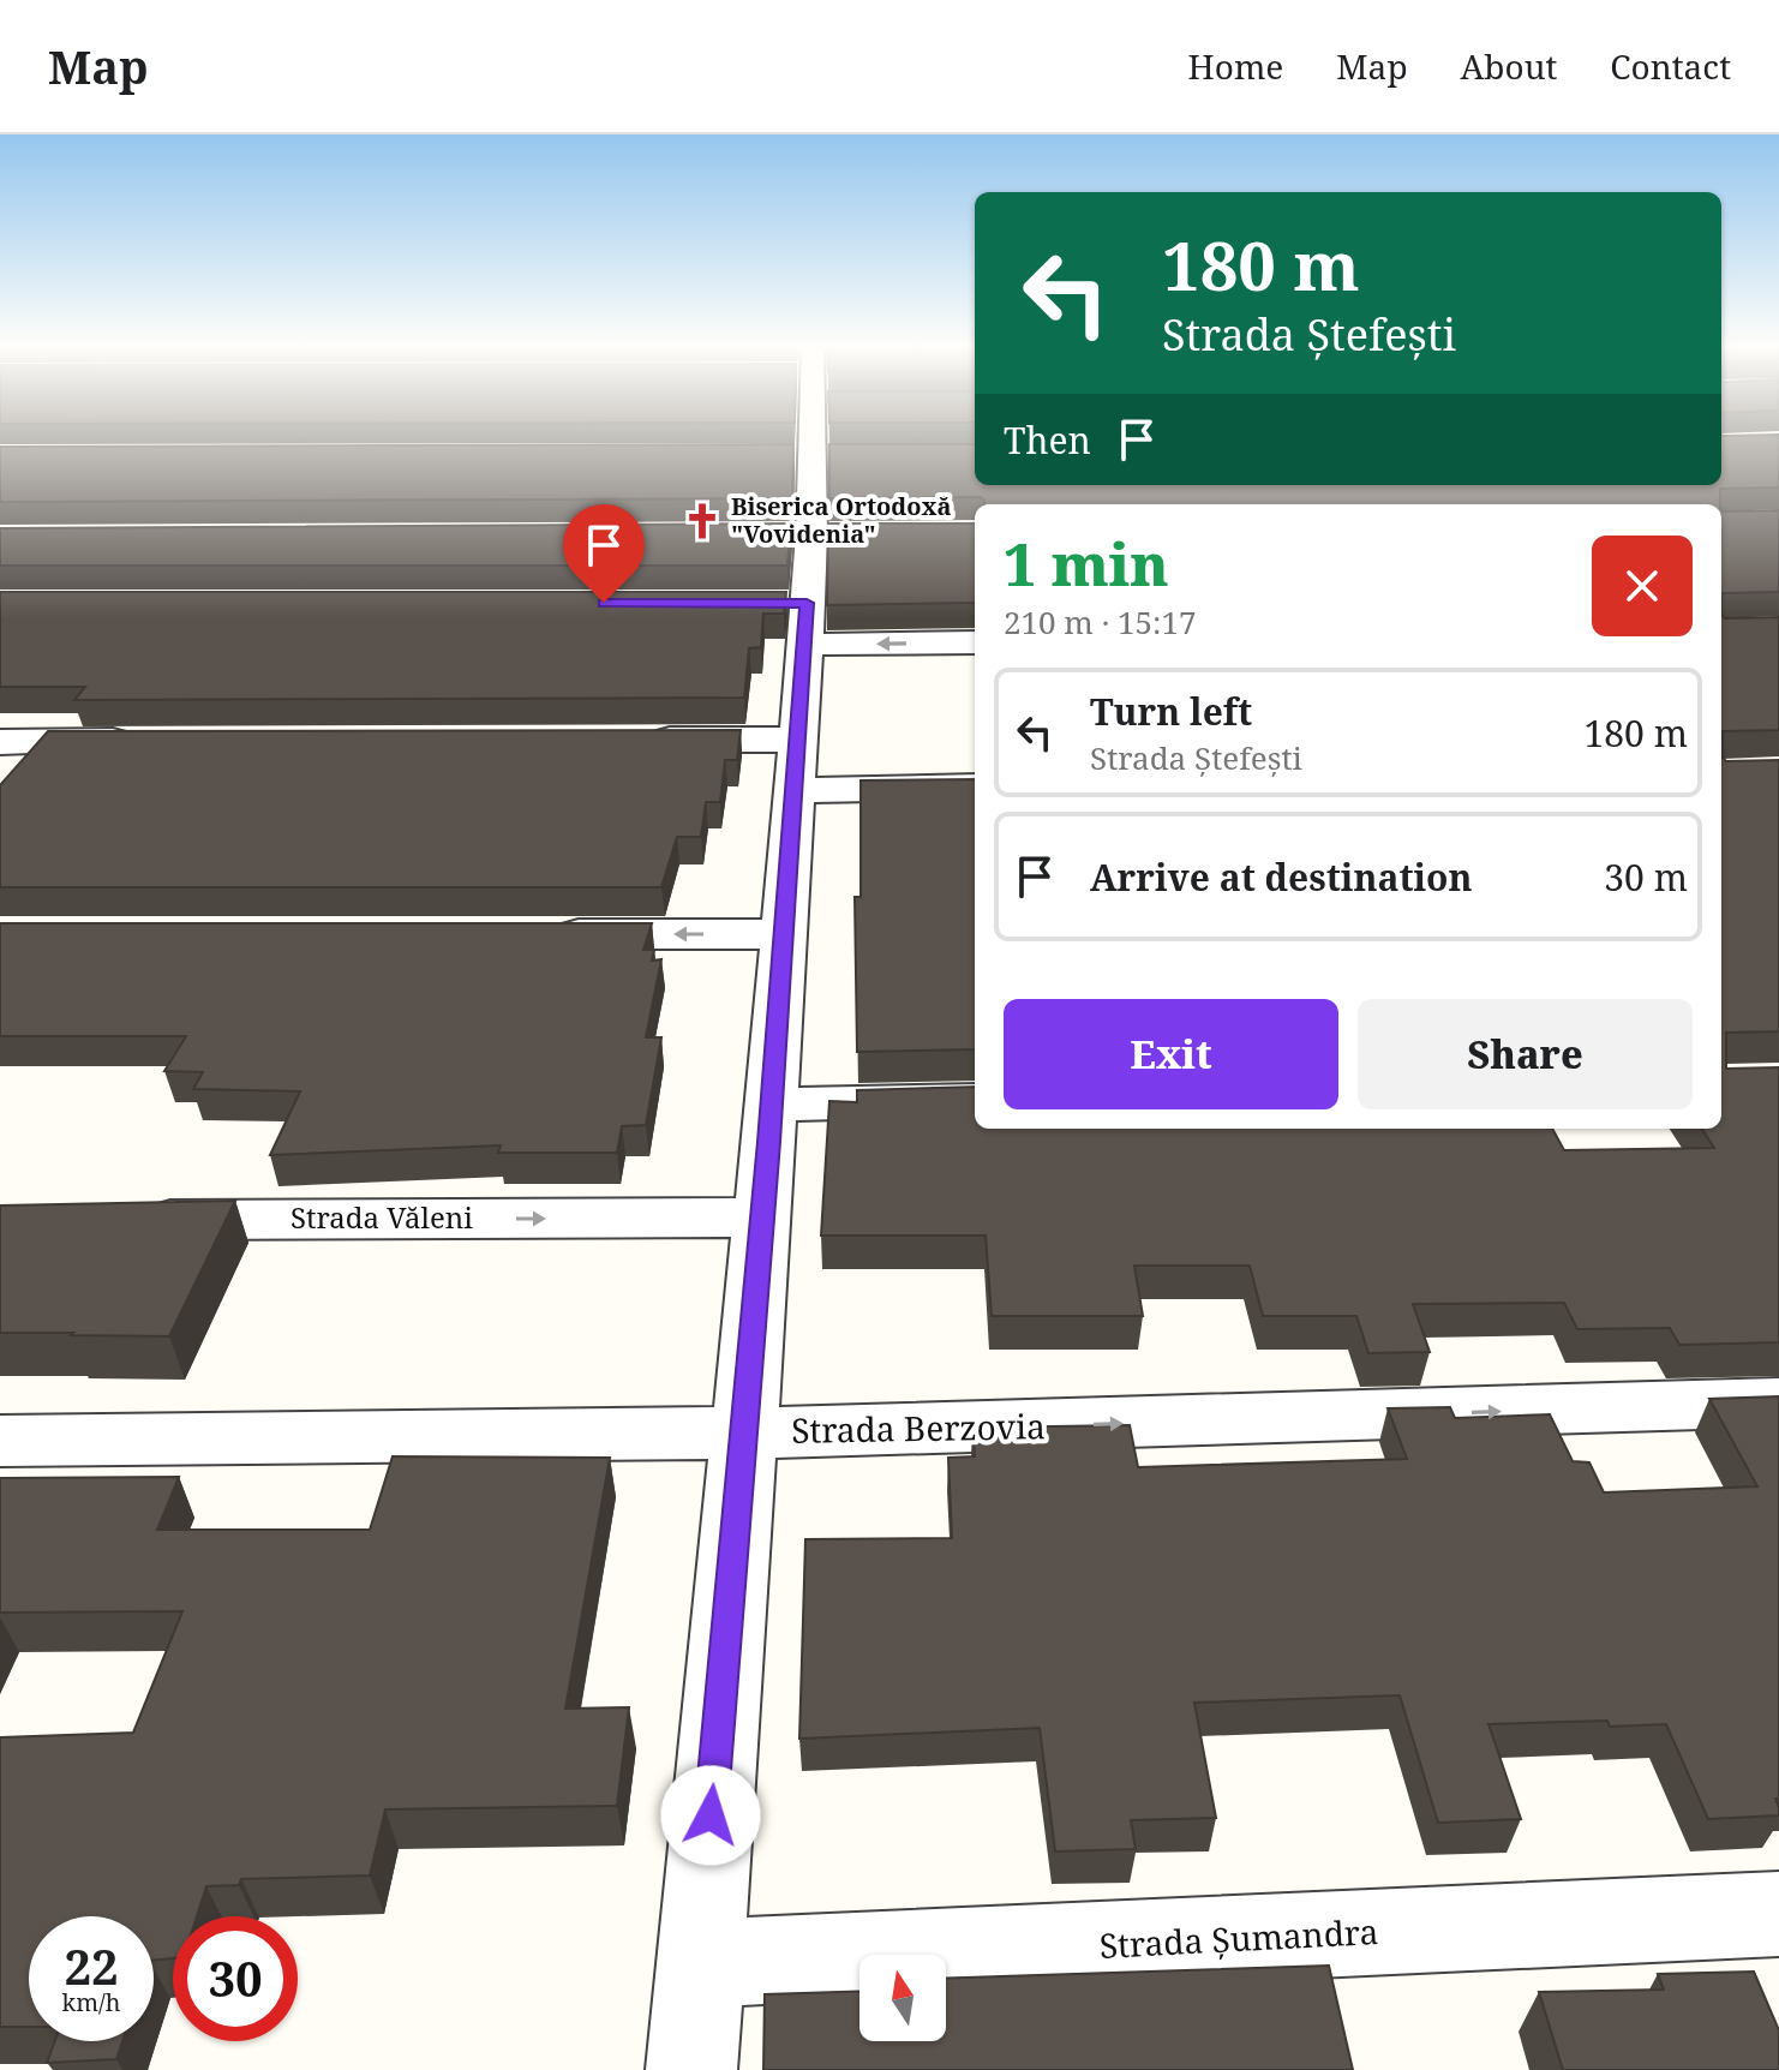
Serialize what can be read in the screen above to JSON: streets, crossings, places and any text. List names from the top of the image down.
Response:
{
  "streets": {
    "street": ["Strada Văleni", "Strada Berzovia", "Strada Șumandra"]
  },
  "one_way": ["Strada Berzovia"],
  "places": {
    "church": ["Biserica Ortodoxă \"Vovidenia\""]
  },
  "north": "top",
  "page": {
    "header": "Map",
    "nav": [
      "Home",
      "Map",
      "About",
      "Contact"
    ],
    "turn": ["180 m", "Strada Ștefești"],
    "then": "Then",
    "heading": ["1 min", "210 m · 15:17"],
    "list": [
      {
        "name": "Turn left",
        "note": "Strada Ștefești",
        "value": "180 m"
      },
      {
        "name": "Arrive at destination",
        "value": "30 m"
      }
    ],
    "buttons": ["Exit", "Share"],
    "speed": "22 km/h",
    "limit": "30"
  }
}
